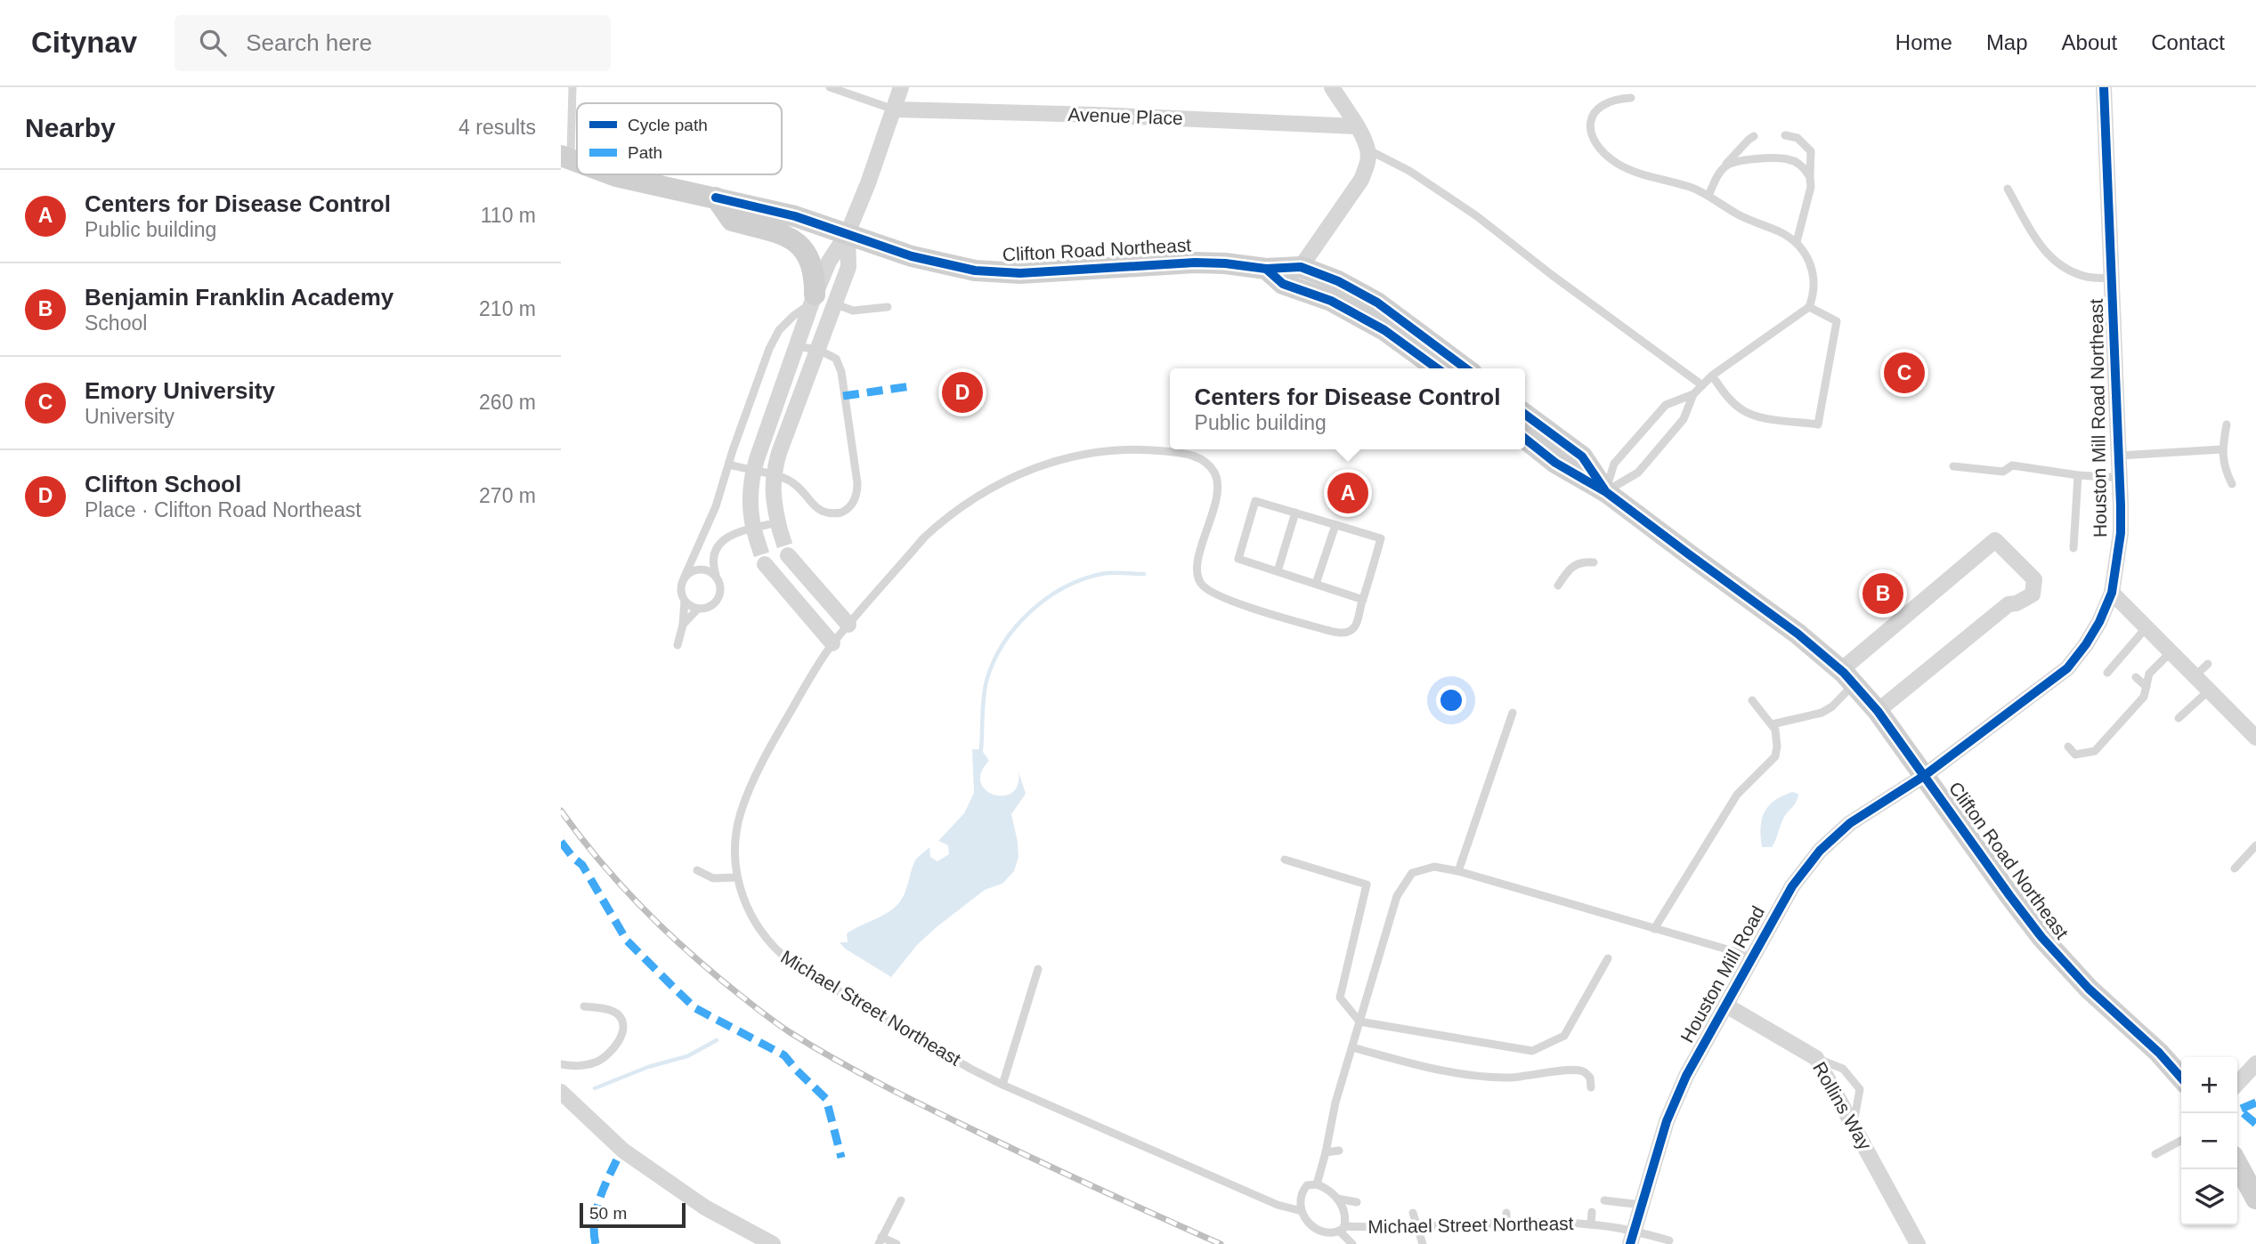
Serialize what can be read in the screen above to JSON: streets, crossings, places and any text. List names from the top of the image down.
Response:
{
  "streets": {
    "main road": ["Clifton Road Northeast"],
    "street": [
      "Avenue Place",
      "Houston Mill Road Northeast",
      "Houston Mill Road",
      "Rollins Way"
    ],
    "lane": ["Michael Street Northeast"]
  },
  "crossings": [
    ["Clifton Road Northeast", "Houston Mill Road Northeast"],
    ["Clifton Road Northeast", "Houston Mill Road"],
    ["Houston Mill Road Northeast", "Houston Mill Road"],
    ["Houston Mill Road", "Michael Street Northeast"],
    ["Houston Mill Road", "Rollins Way"]
  ],
  "legend": ["Cycle path", "Path"],
  "scale_bar": "50 m",
  "page": {
    "header": "Citynav",
    "search": "Search here",
    "nav": [
      "Home",
      "Map",
      "About",
      "Contact"
    ],
    "heading": ["Nearby", "4 results"],
    "list": [
      {
        "mark": "A",
        "name": "Centers for Disease Control",
        "note": "Public building",
        "value": "110 m"
      },
      {
        "mark": "B",
        "name": "Benjamin Franklin Academy",
        "note": "School",
        "value": "210 m"
      },
      {
        "mark": "C",
        "name": "Emory University",
        "note": "University",
        "value": "260 m"
      },
      {
        "mark": "D",
        "name": "Clifton School",
        "note": "Place · Clifton Road Northeast",
        "value": "270 m"
      }
    ],
    "pins": [
      "C",
      "D",
      "A",
      "B"
    ],
    "popup": ["Centers for Disease Control", "Public building"],
    "map_buttons": ["+", "−"],
    "scale": "50 m"
  }
}
